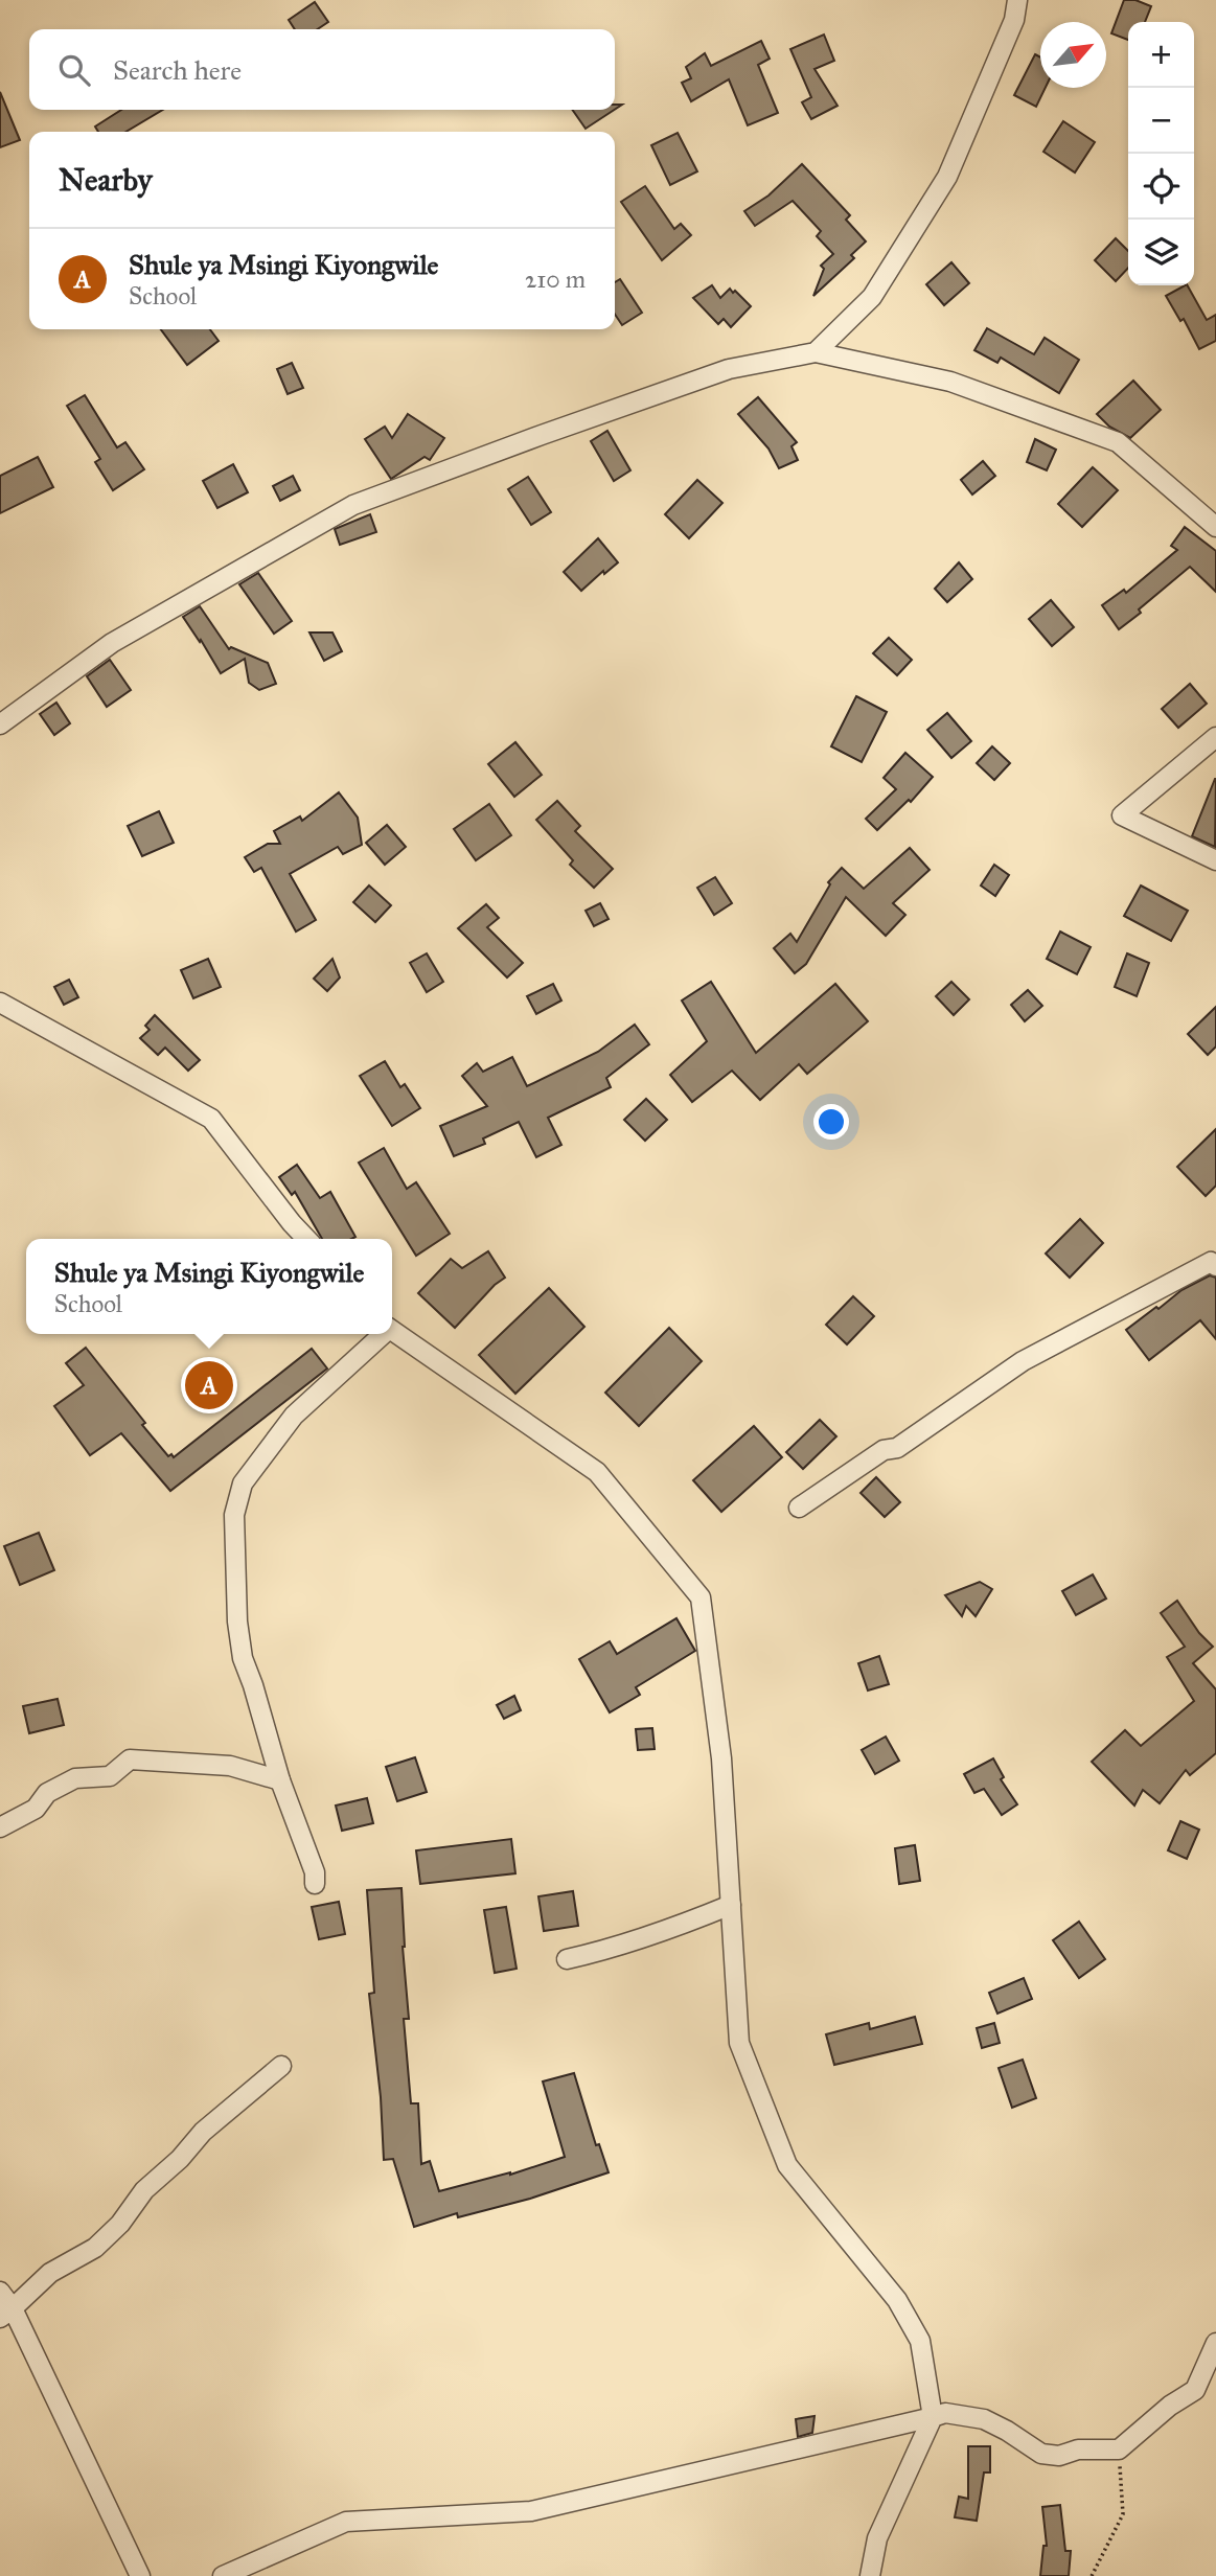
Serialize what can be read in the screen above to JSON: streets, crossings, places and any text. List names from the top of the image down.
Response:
{
  "north": "top right",
  "page": {
    "map_buttons": ["+", "−"],
    "search": "Search here",
    "heading": "Nearby",
    "list": [
      {
        "mark": "A",
        "name": "Shule ya Msingi Kiyongwile",
        "note": "School",
        "value": "210 m"
      }
    ],
    "popup": ["Shule ya Msingi Kiyongwile", "School"],
    "pins": "A"
  }
}
